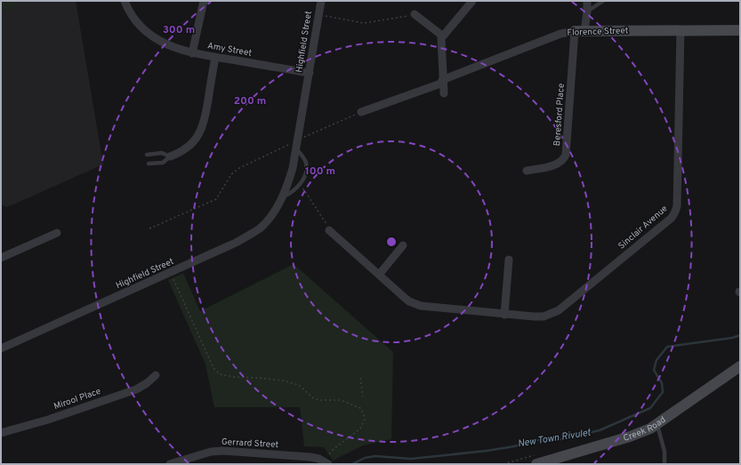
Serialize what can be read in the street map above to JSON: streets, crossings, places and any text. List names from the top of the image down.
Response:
{
  "streets": {
    "street": [
      "Florence Street",
      "Highfield Street",
      "Amy Street",
      "Beresford Place",
      "Sinclair Avenue",
      "Mirool Place",
      "Creek Road",
      "Gerrard Street"
    ]
  },
  "crossings": [
    ["Florence Street", "Beresford Place"],
    ["Florence Street", "Sinclair Avenue"],
    ["Highfield Street", "Amy Street"]
  ],
  "water": ["New Town Rivulet"],
  "rings": ["300 m", "200 m", "100 m"]
}
